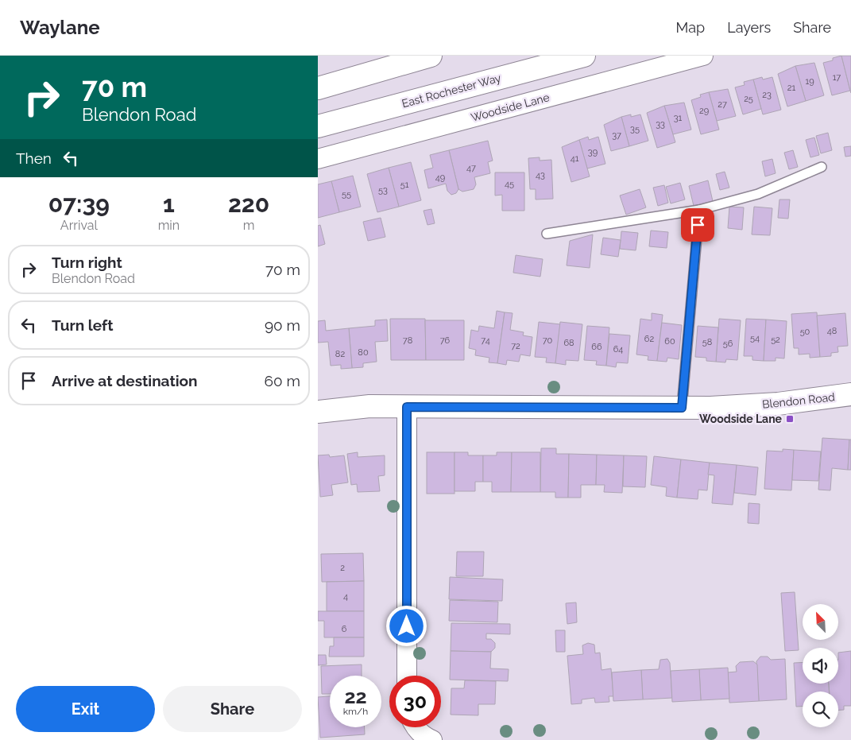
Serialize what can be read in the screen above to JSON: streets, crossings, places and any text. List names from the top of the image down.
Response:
{
  "streets": {
    "main road": ["East Rochester Way", "Blendon Road"],
    "street": ["Woodside Lane"]
  },
  "places": {
    "transit": ["Woodside Lane"]
  },
  "house_numbers": [
    "17",
    "19",
    "21",
    "23",
    "25",
    "27",
    "29",
    "31",
    "33",
    "35",
    "37",
    "39",
    "41",
    "47",
    "43",
    "49",
    "45",
    "51",
    "53",
    "55",
    "48",
    "50",
    "54",
    "62",
    "52",
    "78",
    "76",
    "74",
    "70",
    "60",
    "58",
    "68",
    "56",
    "72",
    "66",
    "64",
    "80",
    "82",
    "2",
    "4",
    "6"
  ],
  "north": "top left",
  "page": {
    "header": "Waylane",
    "nav": ["Map", "Layers", "Share"],
    "turn": ["70 m", "Blendon Road"],
    "then": "Then",
    "eta": [
      "07:39",
      "Arrival",
      "1",
      "min",
      "220",
      "m"
    ],
    "list": [
      {
        "name": "Turn right",
        "note": "Blendon Road",
        "value": "70 m"
      },
      {
        "name": "Turn left",
        "value": "90 m"
      },
      {
        "name": "Arrive at destination",
        "value": "60 m"
      }
    ],
    "speed": "22 km/h",
    "limit": "30",
    "buttons": ["Exit", "Share"]
  }
}
